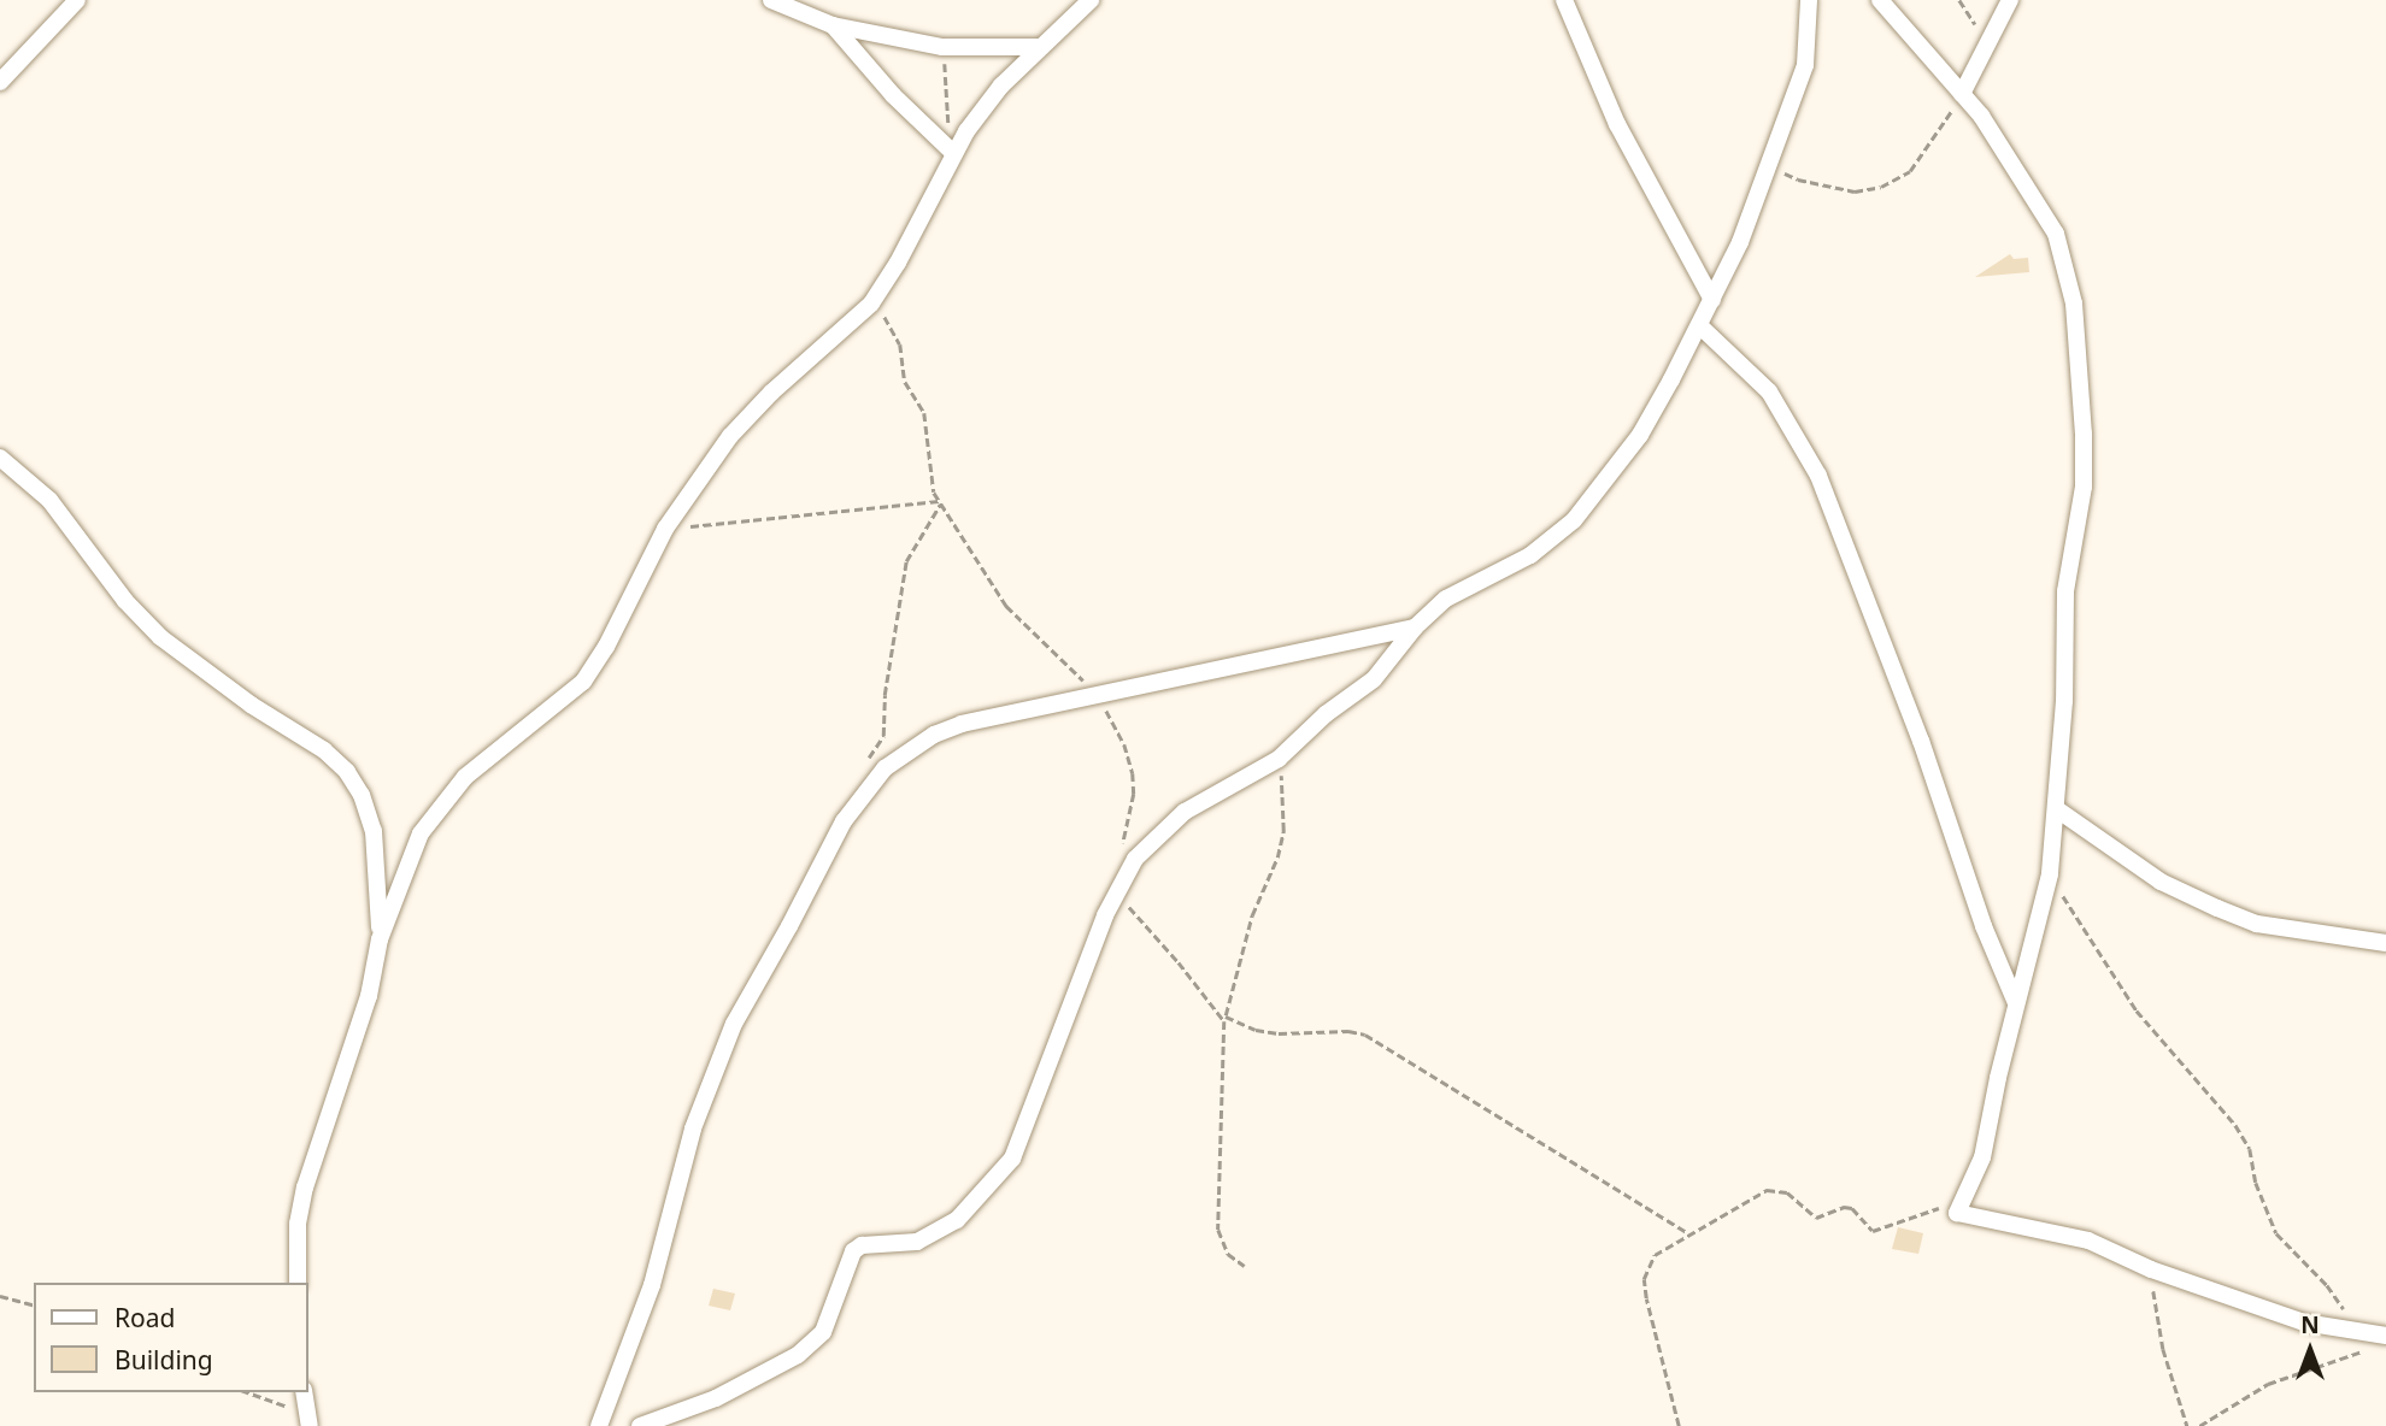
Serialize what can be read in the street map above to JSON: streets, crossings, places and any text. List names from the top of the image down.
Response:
{
  "legend": ["Road", "Building"],
  "north": "top"
}
